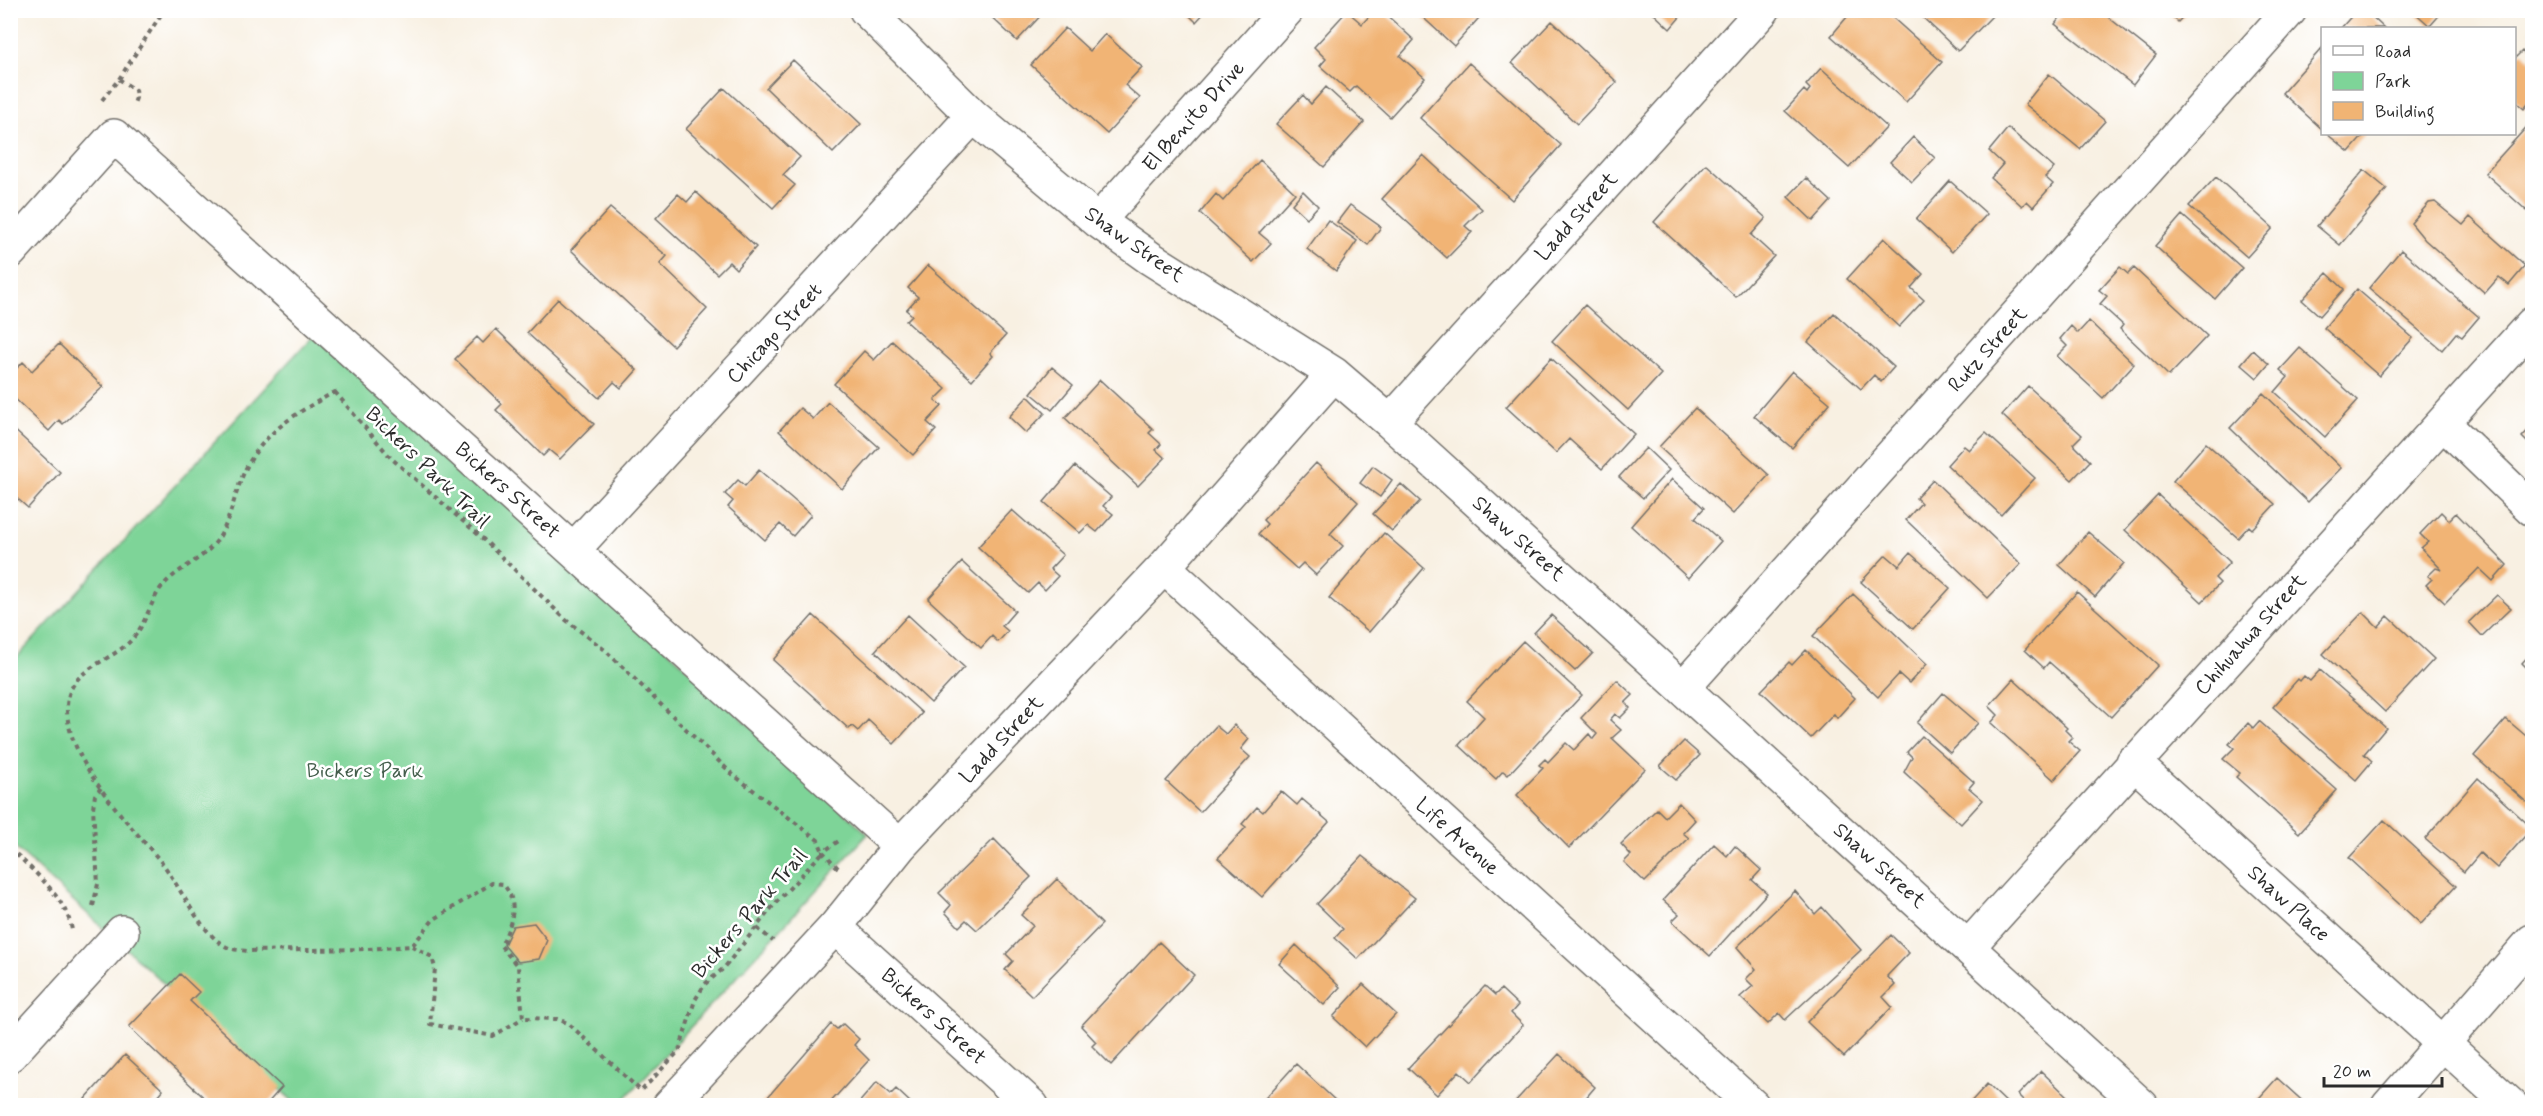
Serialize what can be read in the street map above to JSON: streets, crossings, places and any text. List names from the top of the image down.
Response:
{
  "streets": {
    "street": [
      "El Benito Drive",
      "Ladd Street",
      "Shaw Street",
      "Chicago Street",
      "Rutz Street",
      "Bickers Street",
      "Chihuahua Street",
      "Life Avenue",
      "Shaw Place"
    ],
    "path": ["Bickers Park Trail"]
  },
  "crossings": [
    ["El Benito Drive", "Shaw Street"],
    ["Ladd Street", "Shaw Street"],
    ["Ladd Street", "Bickers Street"],
    ["Ladd Street", "Life Avenue"],
    ["Shaw Street", "Chicago Street"],
    ["Shaw Street", "Rutz Street"],
    ["Shaw Street", "Chihuahua Street"],
    ["Chicago Street", "Bickers Street"],
    ["Chihuahua Street", "Shaw Place"]
  ],
  "parks": ["Bickers Park"],
  "legend": ["Road", "Park", "Building"],
  "scale_bar": "20 m"
}
